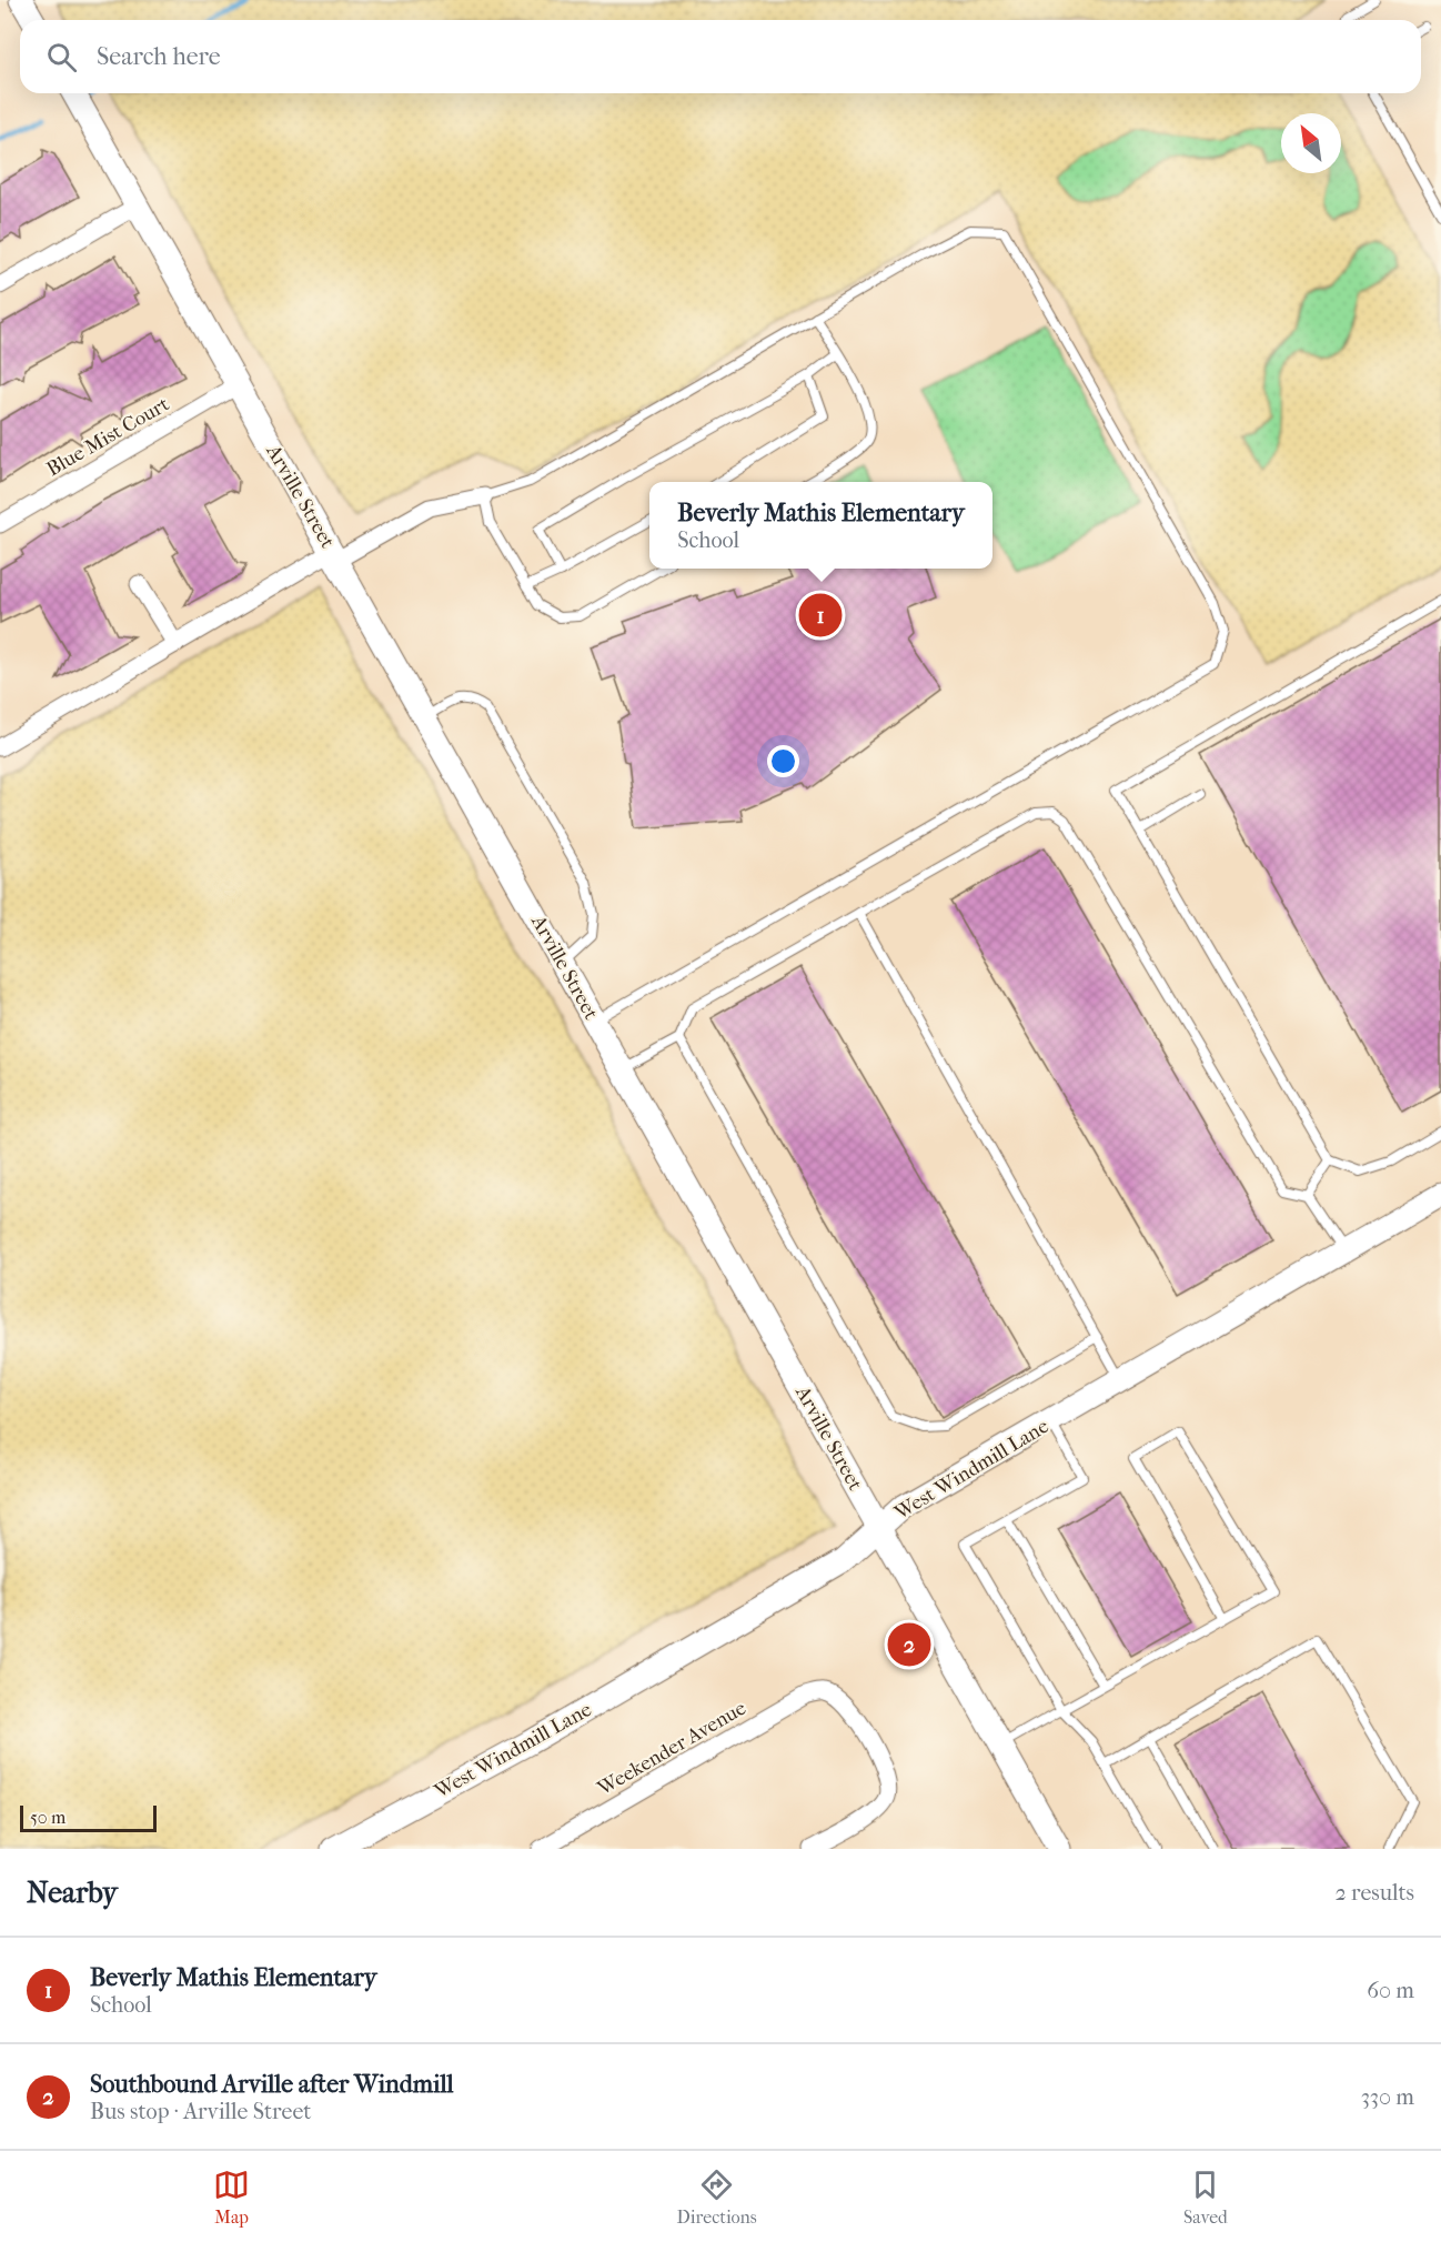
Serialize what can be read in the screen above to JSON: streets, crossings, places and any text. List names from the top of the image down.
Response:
{
  "streets": {
    "street": [
      "Blue Mist Court",
      "Arville Street",
      "West Windmill Lane",
      "Weekender Avenue"
    ]
  },
  "crossings": [
    ["Blue Mist Court", "Arville Street"],
    ["Arville Street", "West Windmill Lane"]
  ],
  "scale_bar": "50 m",
  "north": "top left",
  "page": {
    "search": "Search here",
    "popup": ["Beverly Mathis Elementary", "School"],
    "pins": ["1", "2"],
    "scale": "50 m",
    "heading": ["Nearby", "2 results"],
    "list": [
      {
        "mark": "1",
        "name": "Beverly Mathis Elementary",
        "note": "School",
        "value": "60 m"
      },
      {
        "mark": "2",
        "name": "Southbound Arville after Windmill",
        "note": "Bus stop · Arville Street",
        "value": "330 m"
      }
    ],
    "nav": ["Map", "Directions", "Saved"]
  }
}
